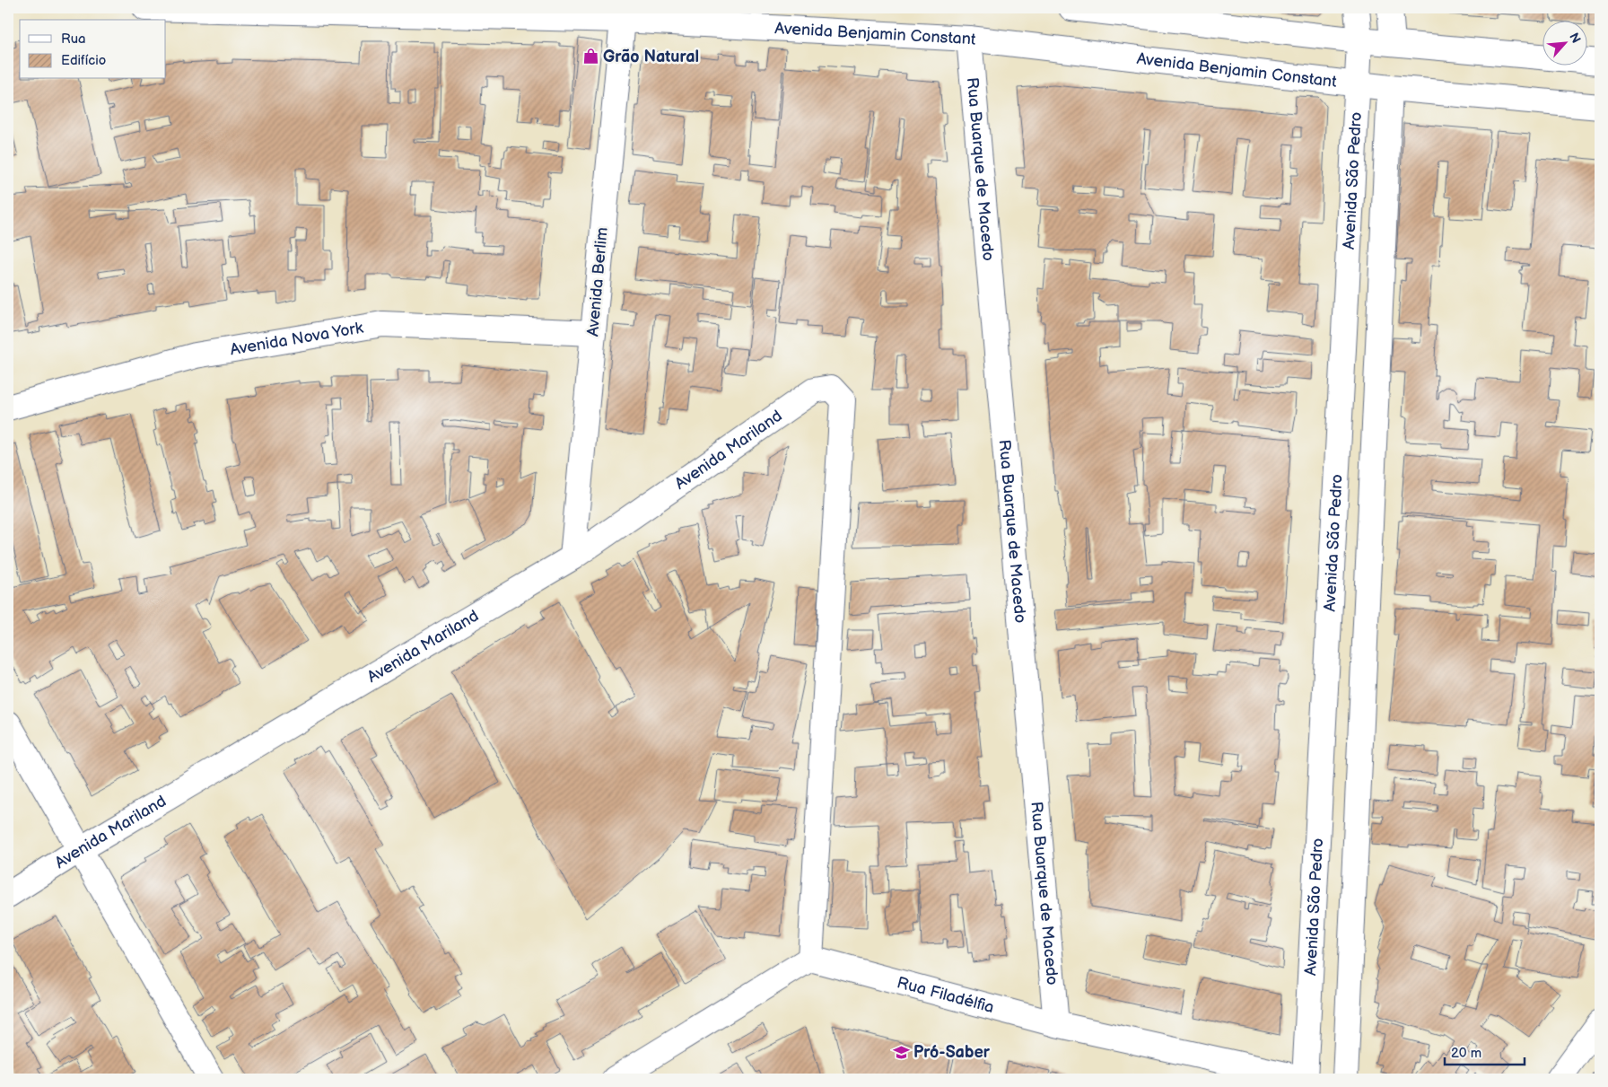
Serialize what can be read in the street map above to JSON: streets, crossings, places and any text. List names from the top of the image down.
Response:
{
  "streets": {
    "street": [
      "Avenida Benjamin Constant",
      "Rua Buarque de Macedo",
      "Avenida São Pedro",
      "Avenida Berlim",
      "Avenida Nova York",
      "Avenida Mariland",
      "Rua Filadélfia"
    ]
  },
  "crossings": [
    ["Avenida Benjamin Constant", "Rua Buarque de Macedo"],
    ["Avenida Benjamin Constant", "Avenida São Pedro"],
    ["Avenida Benjamin Constant", "Avenida Berlim"],
    ["Rua Buarque de Macedo", "Rua Filadélfia"],
    ["Avenida São Pedro", "Rua Filadélfia"],
    ["Avenida Berlim", "Avenida Nova York"],
    ["Avenida Berlim", "Avenida Mariland"],
    ["Avenida Mariland", "Rua Filadélfia"]
  ],
  "places": {
    "shop": ["Grão Natural"],
    "school or university": ["Pró-Saber"]
  },
  "legend": ["Rua", "Edifício"],
  "scale_bar": "20 m",
  "north": "top right"
}
